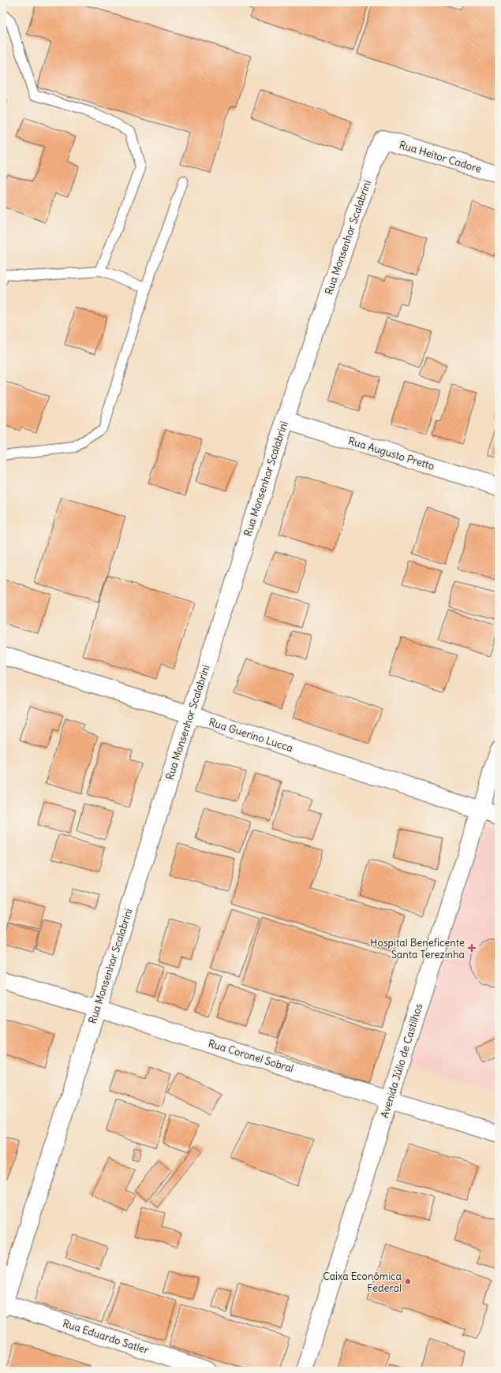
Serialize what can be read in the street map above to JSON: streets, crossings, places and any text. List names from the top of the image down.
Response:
{
  "streets": {
    "street": [
      "Rua Heitor Cadore",
      "Rua Monsenhor Scalabrini",
      "Rua Augusto Pretto",
      "Rua Guerino Lucca",
      "Rua Coronel Sobral",
      "Avenida Júlio de Castilhos",
      "Rua Eduardo Satler"
    ]
  },
  "crossings": [
    ["Rua Heitor Cadore", "Rua Monsenhor Scalabrini"],
    ["Rua Monsenhor Scalabrini", "Rua Augusto Pretto"],
    ["Rua Monsenhor Scalabrini", "Rua Guerino Lucca"],
    ["Rua Monsenhor Scalabrini", "Rua Coronel Sobral"],
    ["Rua Monsenhor Scalabrini", "Rua Eduardo Satler"],
    ["Rua Guerino Lucca", "Avenida Júlio de Castilhos"],
    ["Rua Coronel Sobral", "Avenida Júlio de Castilhos"]
  ],
  "places": {
    "health": ["Hospital Beneficente Santa Terezinha"],
    "other": ["Caixa Econômica Federal"]
  }
}
